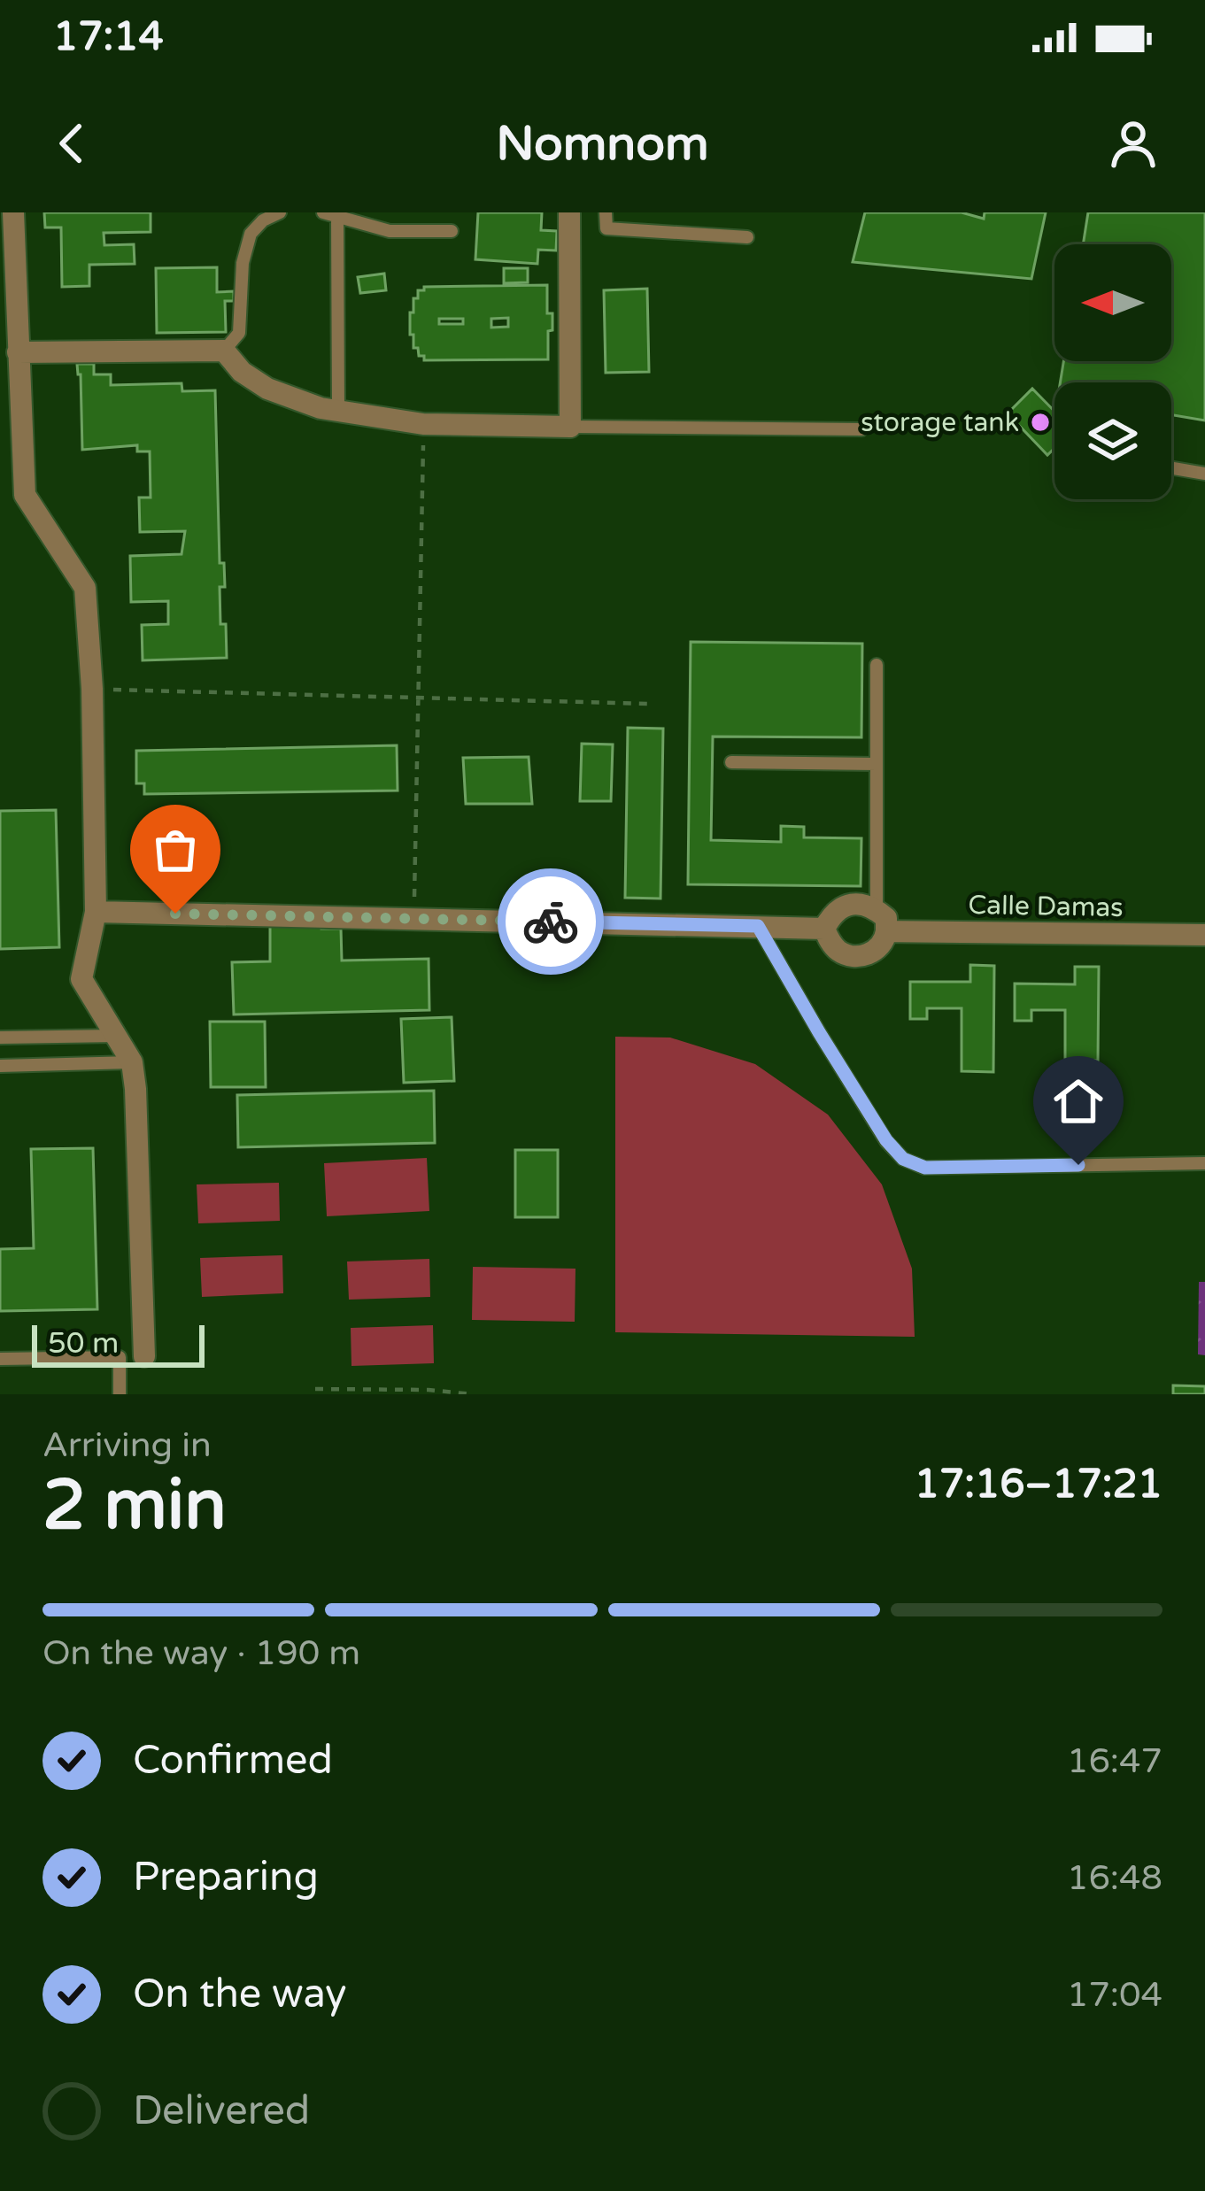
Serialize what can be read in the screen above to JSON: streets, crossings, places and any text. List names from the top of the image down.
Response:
{
  "streets": {
    "street": ["Calle Damas"]
  },
  "places": ["storage tank"],
  "scale_bar": "50 m",
  "north": "left",
  "page": {
    "status": "17:14",
    "header": "Nomnom",
    "scale": "50 m",
    "heading": ["2 min", "Arriving in", "17:16–17:21"],
    "bar": "On the way · 190 m",
    "list": [
      ["Confirmed", "16:47"],
      ["Preparing", "16:48"],
      ["On the way", "17:04"],
      "Delivered"
    ]
  }
}
